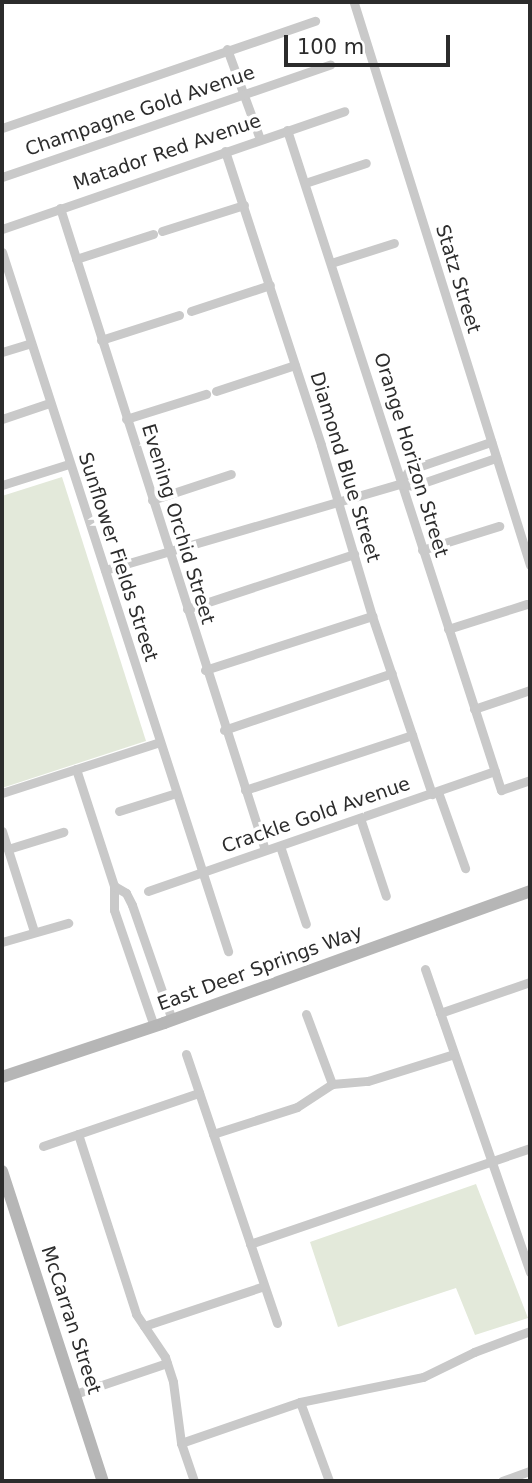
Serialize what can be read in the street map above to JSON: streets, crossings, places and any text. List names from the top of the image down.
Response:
{
  "streets": {
    "street": [
      "Champagne Gold Avenue",
      "Matador Red Avenue",
      "Statz Street",
      "Orange Horizon Street",
      "Diamond Blue Street",
      "Evening Orchid Street",
      "Sunflower Fields Street",
      "Crackle Gold Avenue",
      "East Deer Springs Way",
      "McCarran Street"
    ]
  },
  "crossings": [
    ["Matador Red Avenue", "Orange Horizon Street"],
    ["Matador Red Avenue", "Diamond Blue Street"],
    ["Matador Red Avenue", "Evening Orchid Street"],
    ["Orange Horizon Street", "Crackle Gold Avenue"],
    ["Diamond Blue Street", "Crackle Gold Avenue"],
    ["Evening Orchid Street", "Crackle Gold Avenue"],
    ["Sunflower Fields Street", "Crackle Gold Avenue"]
  ],
  "scale_bar": "100 m"
}
